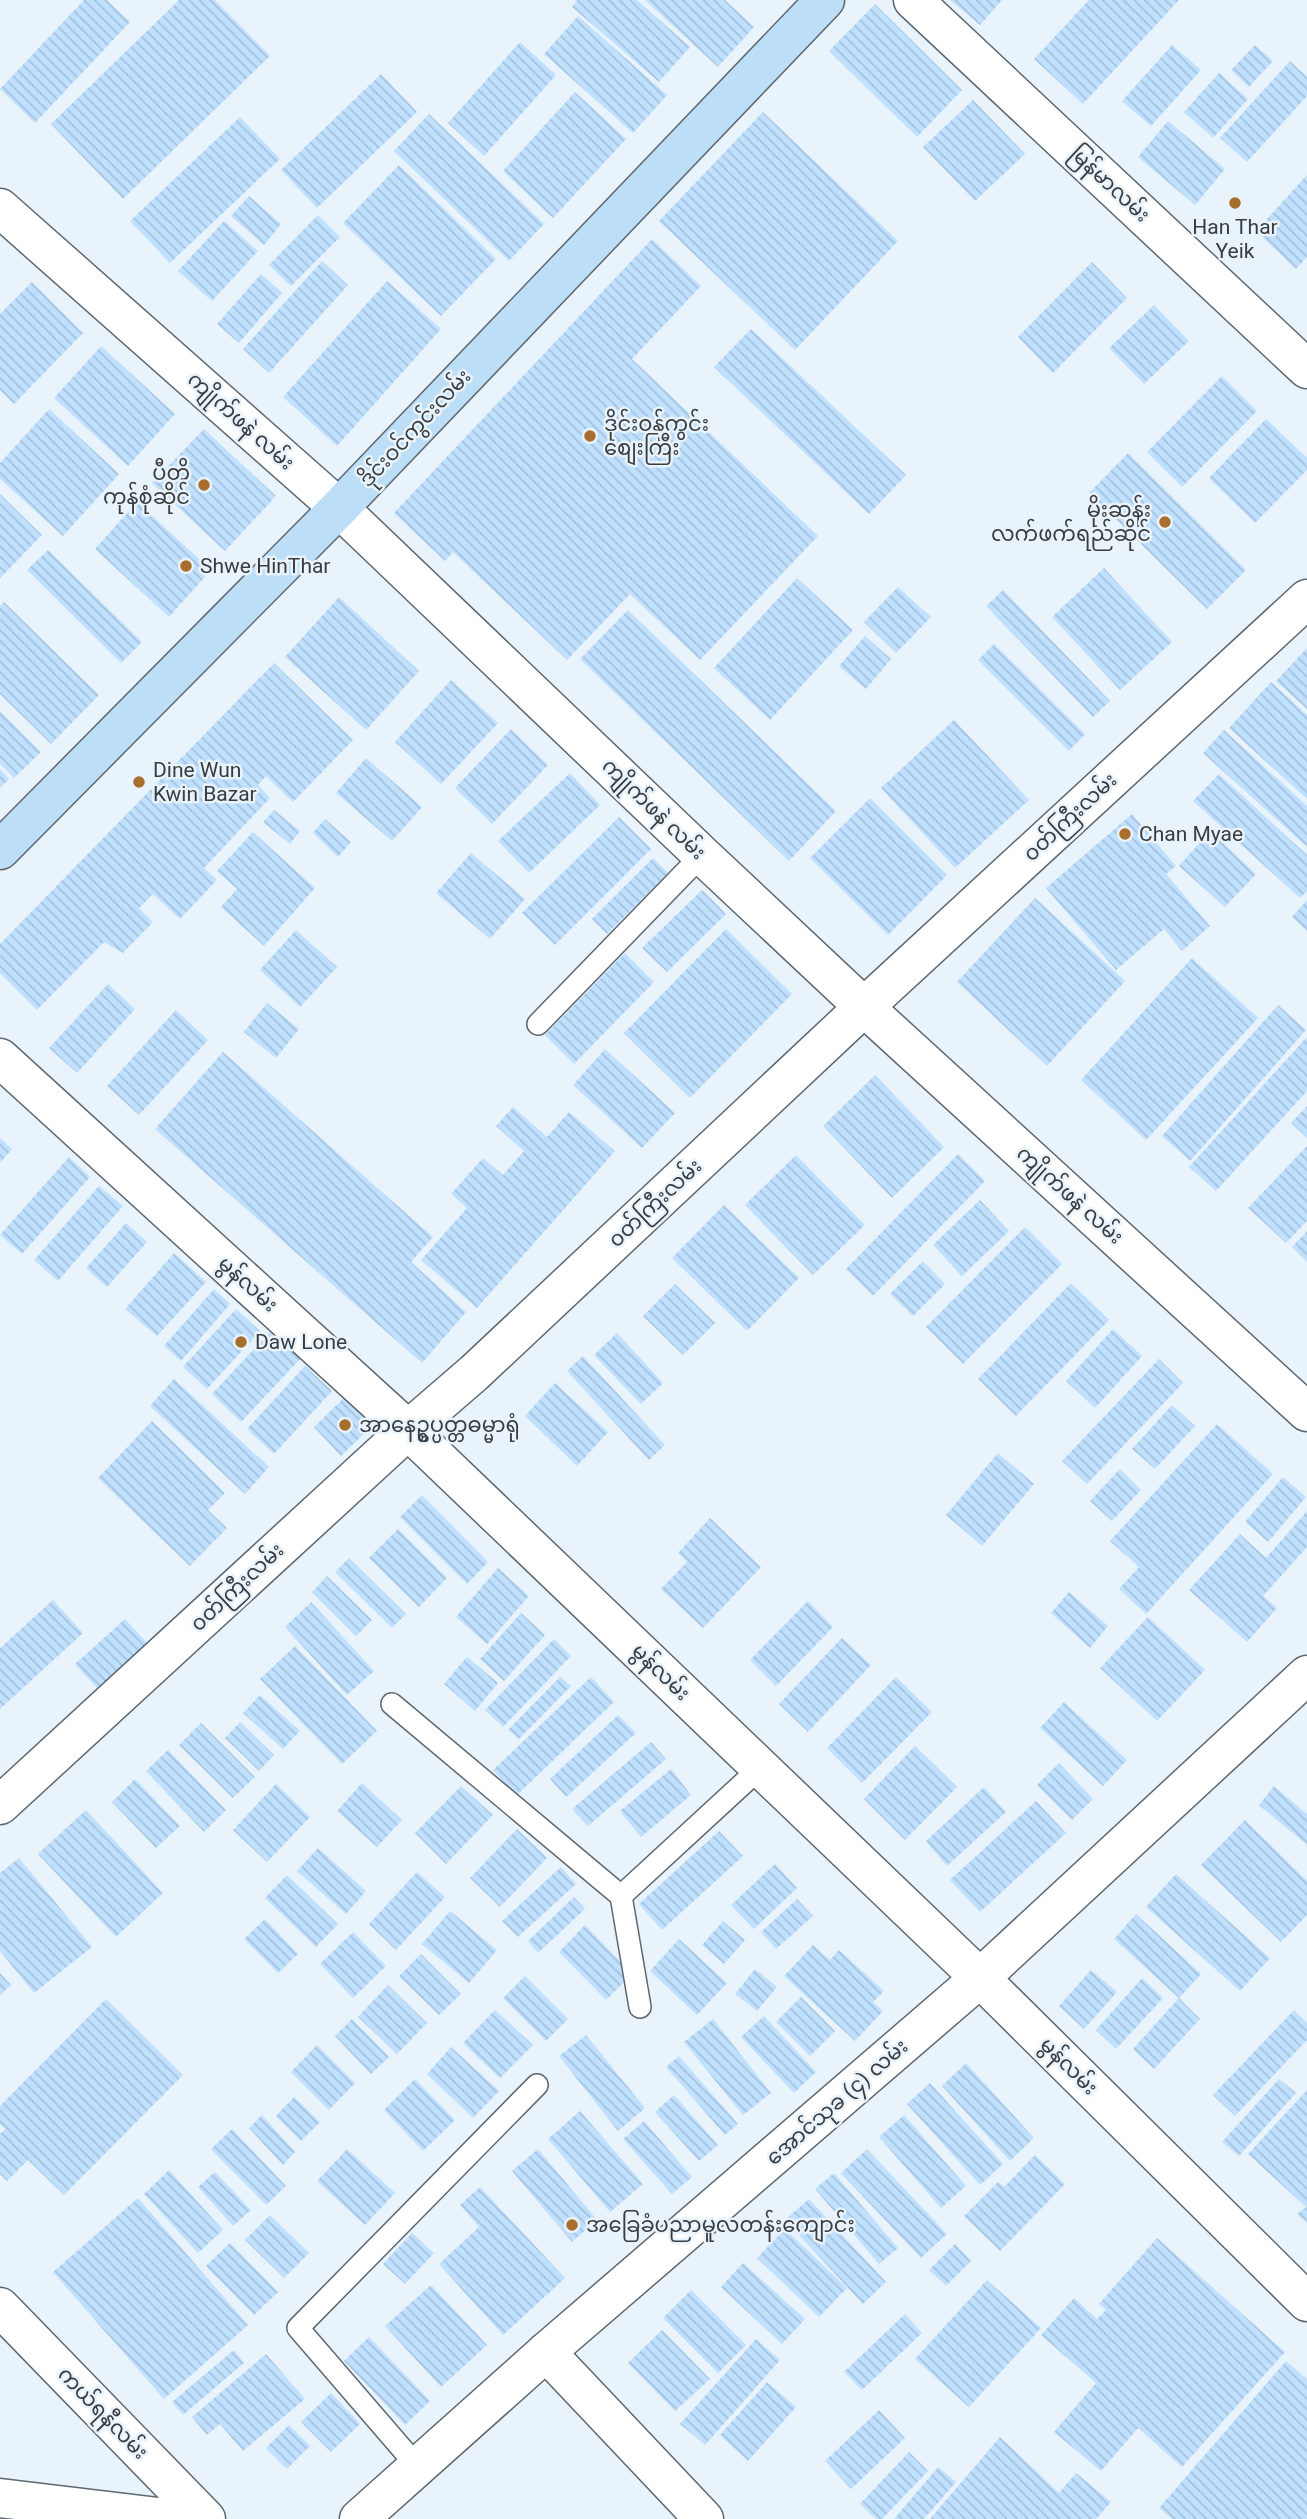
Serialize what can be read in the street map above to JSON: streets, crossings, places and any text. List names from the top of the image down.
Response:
{
  "streets": {
    "street": [
      "မြန်မာလမ်း",
      "ကျိုက်ဖနဲ လမ်း",
      "ဒိုင်းဝင်ကွင်းလမ်း",
      "၀တ်ကြီးလမ်း",
      "မွန်လမ်း",
      "အောင်သုခ (၄) လမ်း",
      "ကယ်ရနီလမ်း"
    ]
  },
  "crossings": [
    ["ကျိုက်ဖနဲ လမ်း", "ဒိုင်းဝင်ကွင်းလမ်း"],
    ["ကျိုက်ဖနဲ လမ်း", "၀တ်ကြီးလမ်း"],
    ["၀တ်ကြီးလမ်း", "မွန်လမ်း"],
    ["မွန်လမ်း", "အောင်သုခ (၄) လမ်း"]
  ],
  "places": [
    "Han Thar Yeik",
    "ဒိုင်းဝန်ကွင်း စျေးကြီး",
    "ပီတိ ကုန်စုံဆိုင်",
    "မိုးဆန်း လက်ဖက်ရည်ဆိုင်",
    "Shwe HinThar",
    "Dine Wun Kwin Bazar",
    "Chan Myae",
    "Daw Lone",
    "အာနေဥ္စပ္ပတ္တဓမ္မာရုံ",
    "အခြေခံပညာမူလတန်းကျောင်း"
  ]
}
